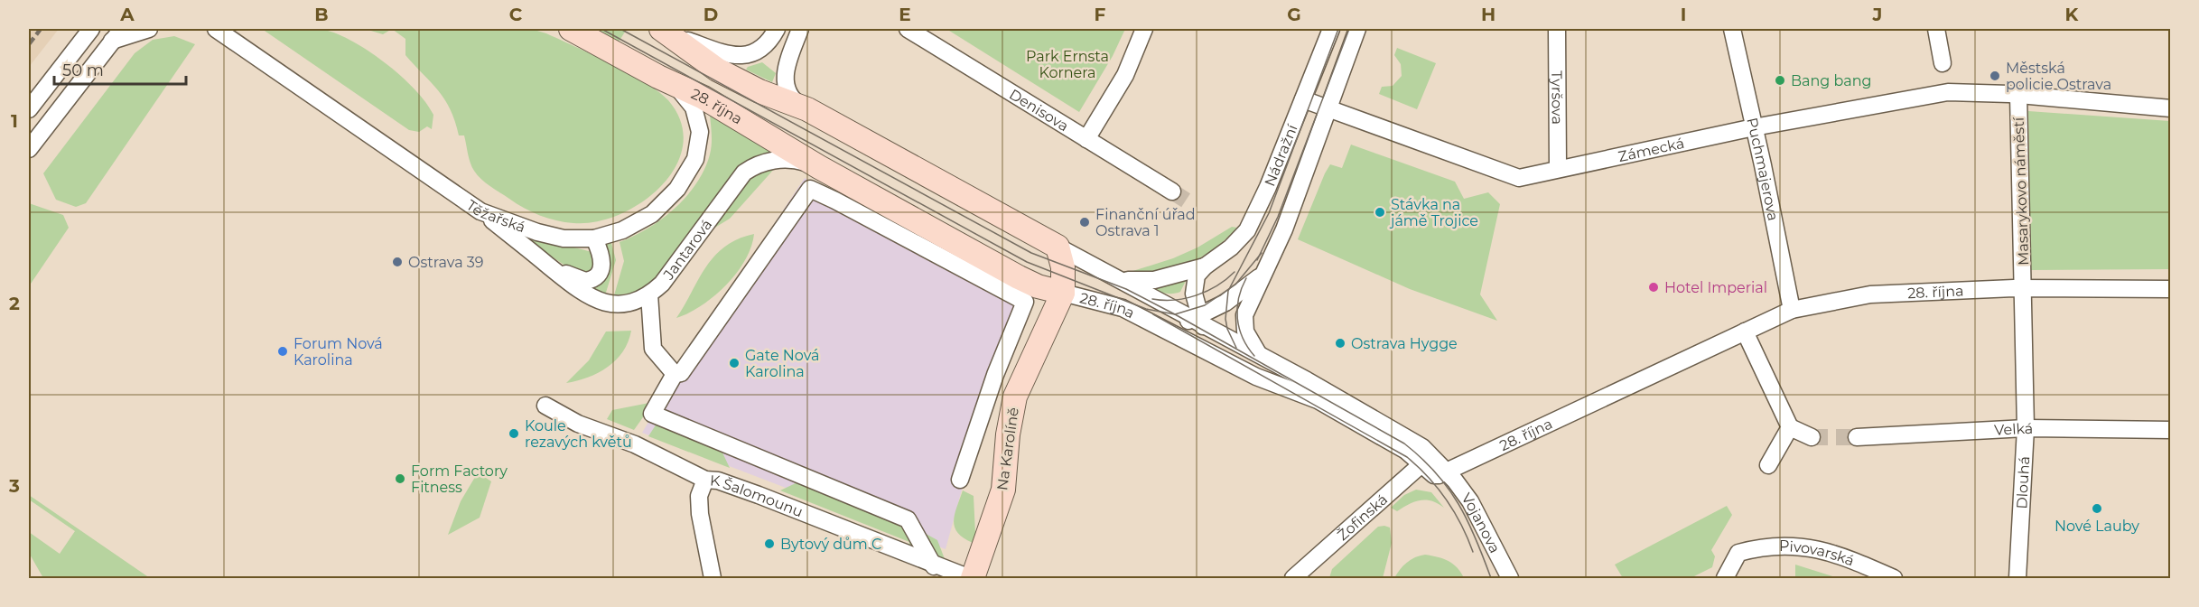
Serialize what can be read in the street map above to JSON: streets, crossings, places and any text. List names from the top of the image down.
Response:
{
  "streets": {
    "street": [
      "Tyršova",
      "28. října",
      "Denisova",
      "Zámecká",
      "Nádražní",
      "Puchmajerova",
      "Masarykovo náměstí",
      "Těžařská",
      "Jantarová",
      "Velká",
      "Na Karolíně",
      "Dlouhá",
      "K Šalomounu",
      "Žofinská",
      "Vojanova",
      "Pivovarská"
    ]
  },
  "crossings": [
    ["Tyršova", "Zámecká"],
    ["28. října", "Nádražní"],
    ["28. října", "Puchmajerova"],
    ["28. října", "Masarykovo náměstí"],
    ["28. října", "Těžařská"],
    ["28. října", "Jantarová"],
    ["28. října", "Na Karolíně"],
    ["28. října", "Dlouhá"],
    ["28. října", "Žofinská"],
    ["28. října", "Vojanova"],
    ["Zámecká", "Nádražní"],
    ["Zámecká", "Puchmajerova"],
    ["Zámecká", "Masarykovo náměstí"],
    ["Masarykovo náměstí", "Dlouhá"],
    ["Těžařská", "Jantarová"],
    ["Velká", "Dlouhá"],
    ["Na Karolíně", "K Šalomounu"],
    ["Žofinská", "Vojanova"]
  ],
  "parks": ["Park Ernsta Kornera"],
  "places": [
    "Městská policie Ostrava",
    "Bang bang",
    "Stávka na jámě Trojice",
    "Finanční úřad Ostrava 1",
    "Ostrava 39",
    "Hotel Imperial",
    "Ostrava Hygge",
    "Forum Nová Karolina",
    "Gate Nová Karolina",
    "Koule rezavých květů",
    "Form Factory Fitness",
    "Nové Lauby",
    "Bytový dům C"
  ],
  "scale_bar": "50 m",
  "grid": {
    "columns": [
      "A",
      "B",
      "C",
      "D",
      "E",
      "F",
      "G",
      "H",
      "I",
      "J",
      "K"
    ],
    "rows": ["1", "2", "3"]
  }
}
